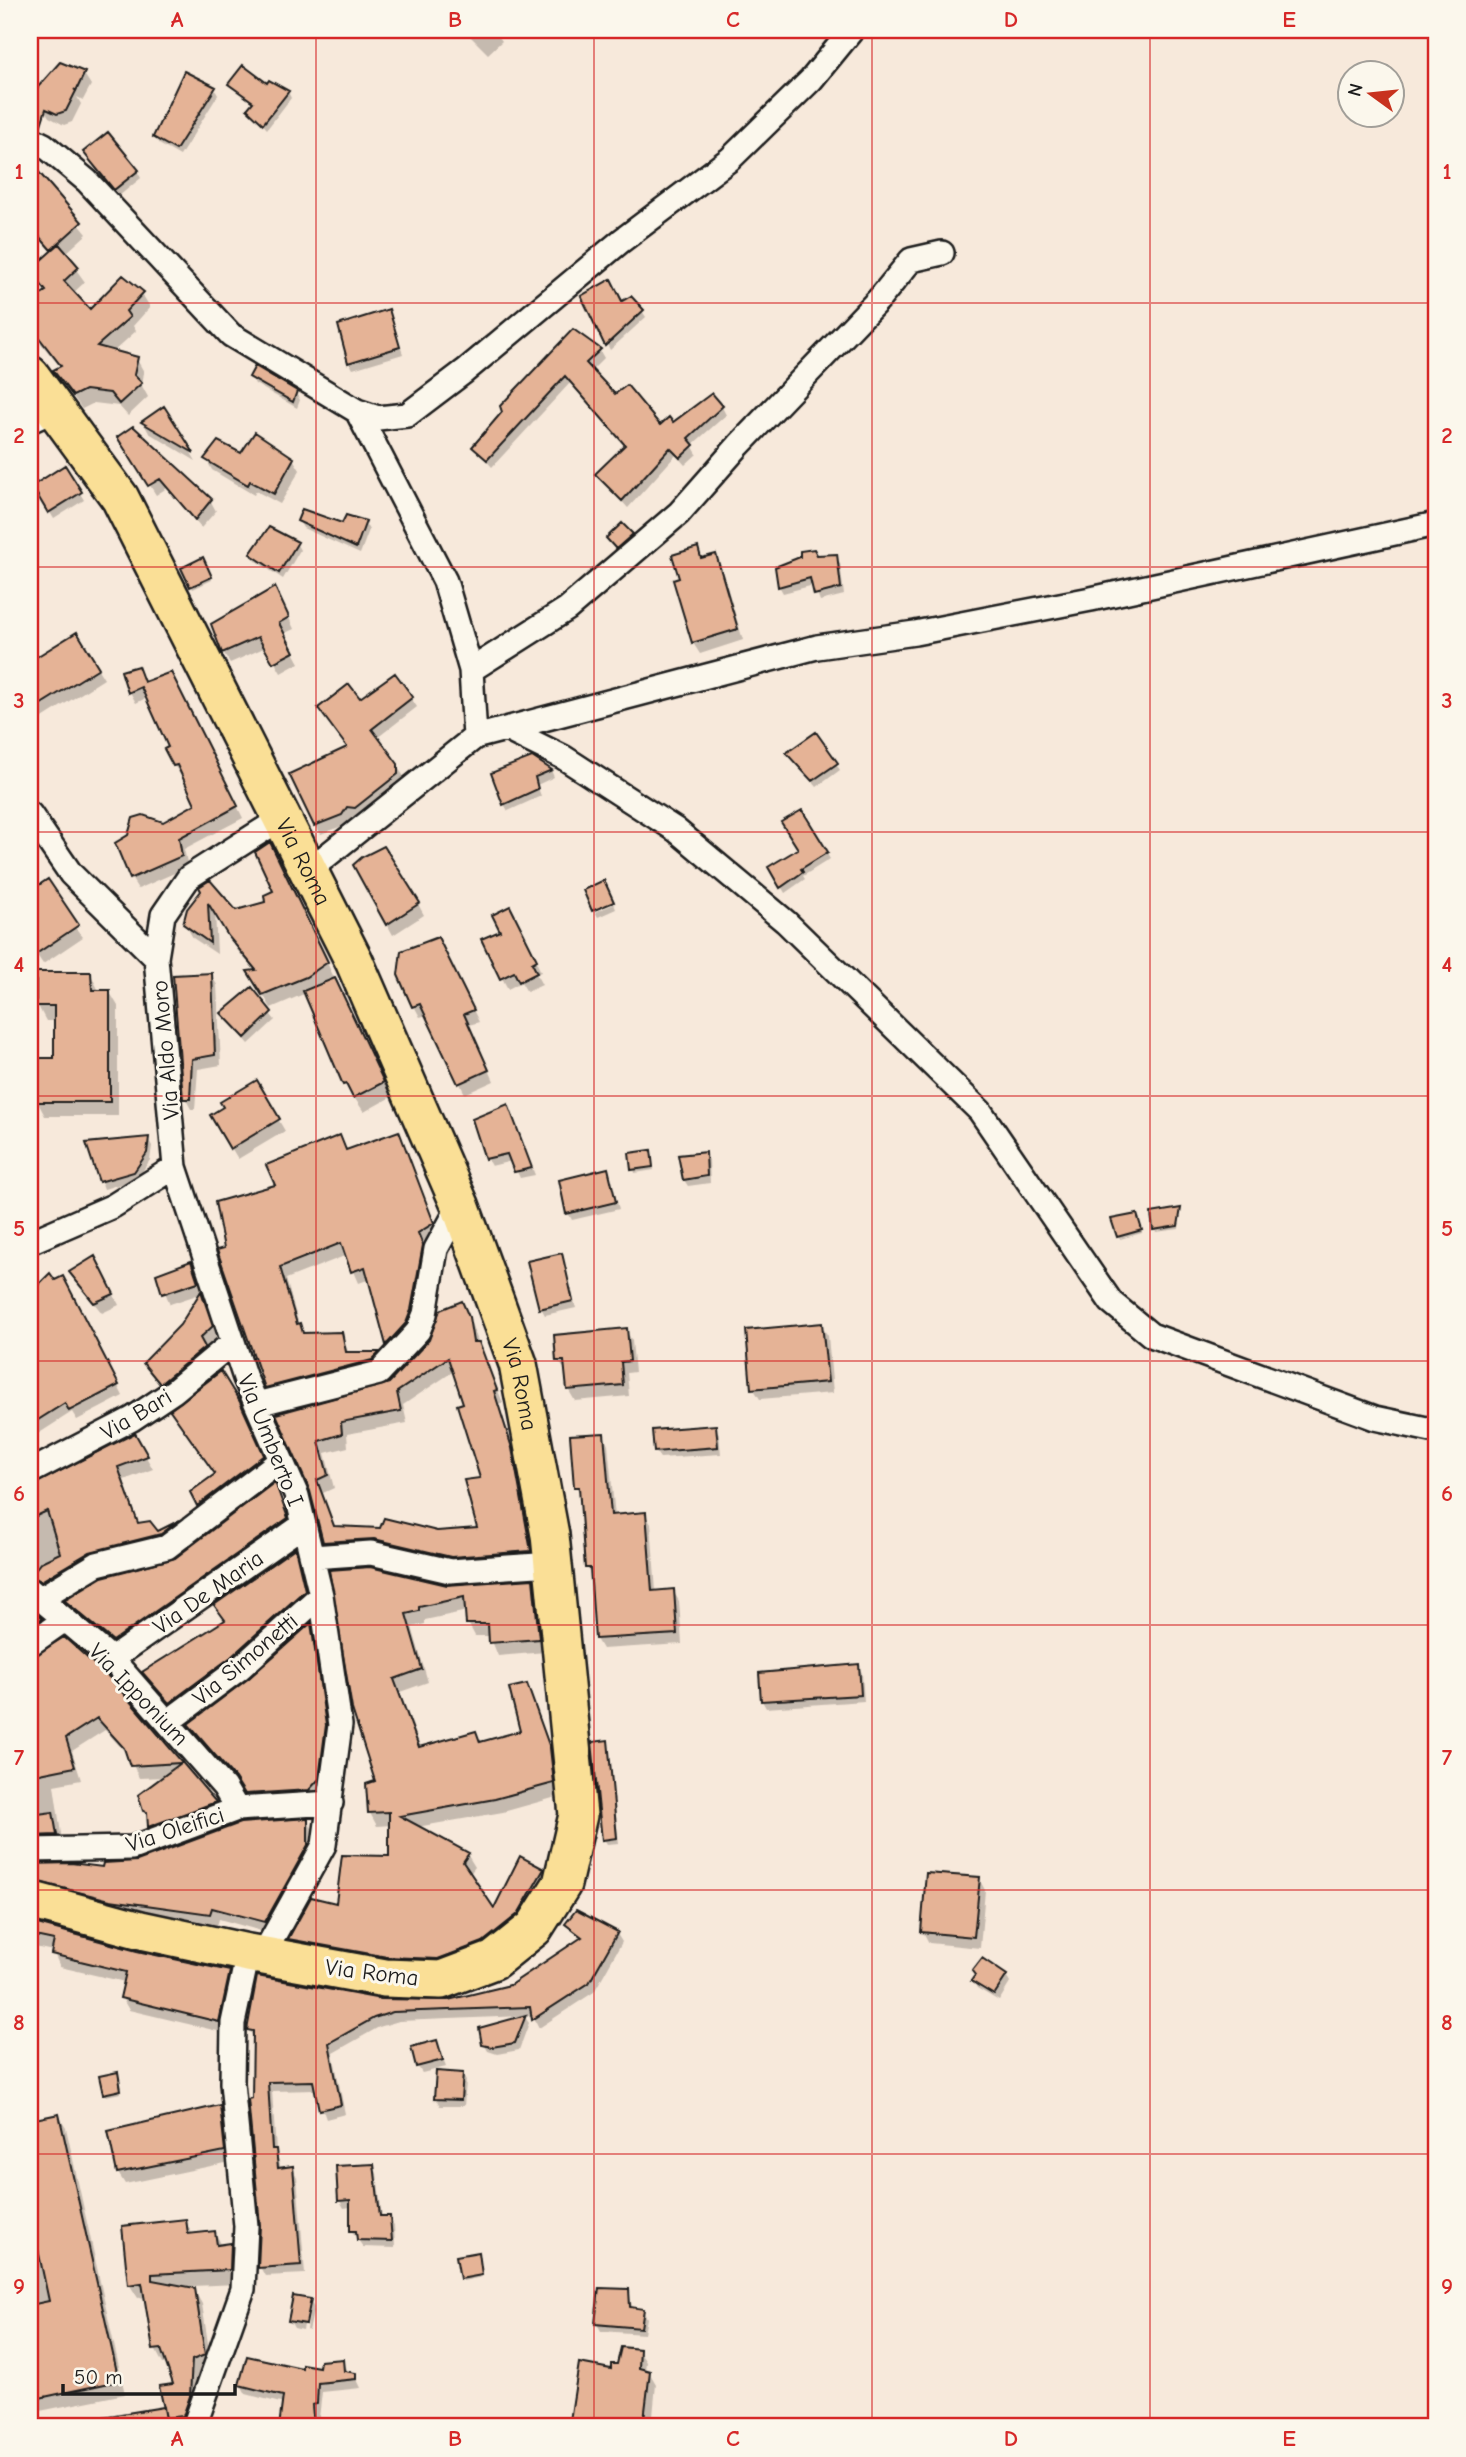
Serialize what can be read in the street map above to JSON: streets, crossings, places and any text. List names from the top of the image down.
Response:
{
  "streets": {
    "main road": ["Via Roma"],
    "street": [
      "Via Aldo Moro",
      "Via Bari",
      "Via Umberto I",
      "Via De Maria",
      "Via Simonetti",
      "Via Ipponium",
      "Via Oleifici"
    ]
  },
  "crossings": [
    ["Via Roma", "Via Umberto I"],
    ["Via Aldo Moro", "Via Umberto I"],
    ["Via Bari", "Via Umberto I"],
    ["Via Umberto I", "Via De Maria"],
    ["Via Umberto I", "Via Simonetti"],
    ["Via Umberto I", "Via Oleifici"],
    ["Via De Maria", "Via Ipponium"],
    ["Via Simonetti", "Via Ipponium"],
    ["Via Ipponium", "Via Oleifici"]
  ],
  "scale_bar": "50 m",
  "north": "left",
  "grid": {
    "columns": [
      "A",
      "B",
      "C",
      "D",
      "E"
    ],
    "rows": [
      "1",
      "2",
      "3",
      "4",
      "5",
      "6",
      "7",
      "8",
      "9"
    ]
  }
}
